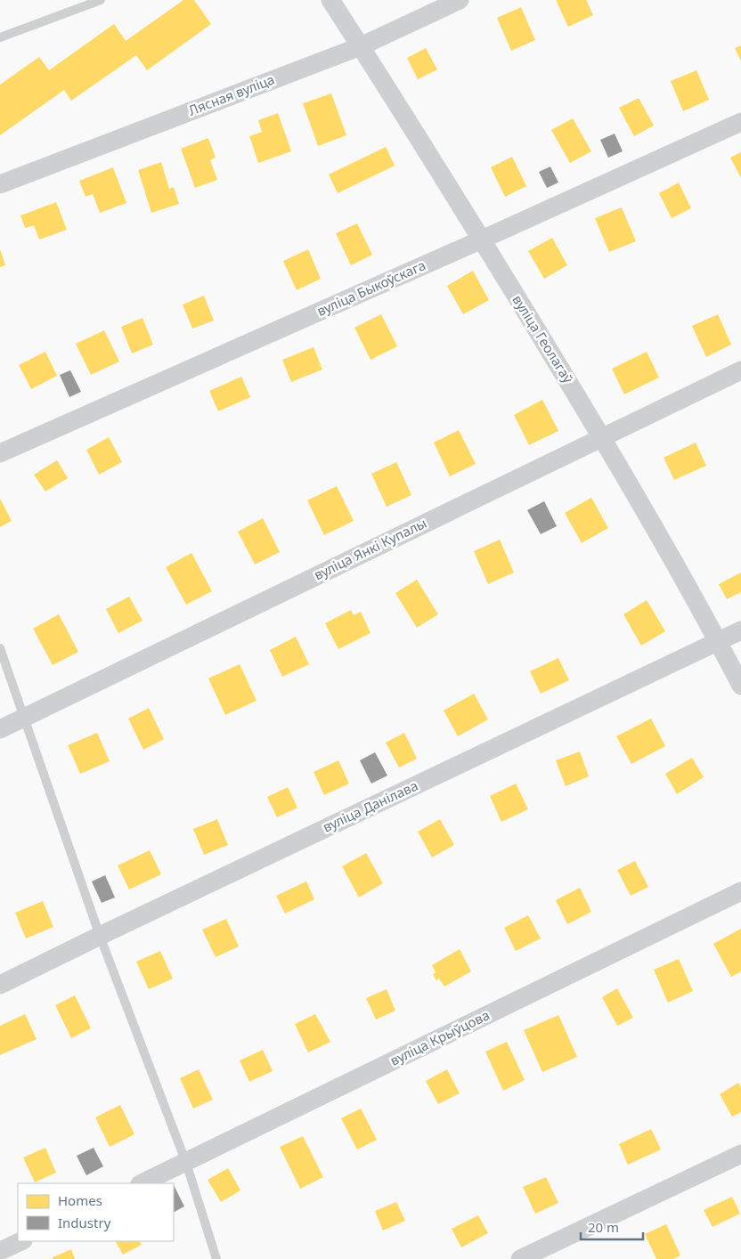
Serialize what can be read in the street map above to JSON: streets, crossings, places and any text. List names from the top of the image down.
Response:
{
  "streets": {
    "street": [
      "Лясная вуліца",
      "вуліца Быкоўскага",
      "вуліца Геолагаў",
      "вуліца Янкі Купалы",
      "вуліца Данілава",
      "вуліца Крыўцова"
    ]
  },
  "crossings": [
    ["Лясная вуліца", "вуліца Геолагаў"],
    ["вуліца Быкоўскага", "вуліца Геолагаў"],
    ["вуліца Геолагаў", "вуліца Янкі Купалы"],
    ["вуліца Геолагаў", "вуліца Данілава"]
  ],
  "legend": ["Homes", "Industry"],
  "scale_bar": "20 m"
}
